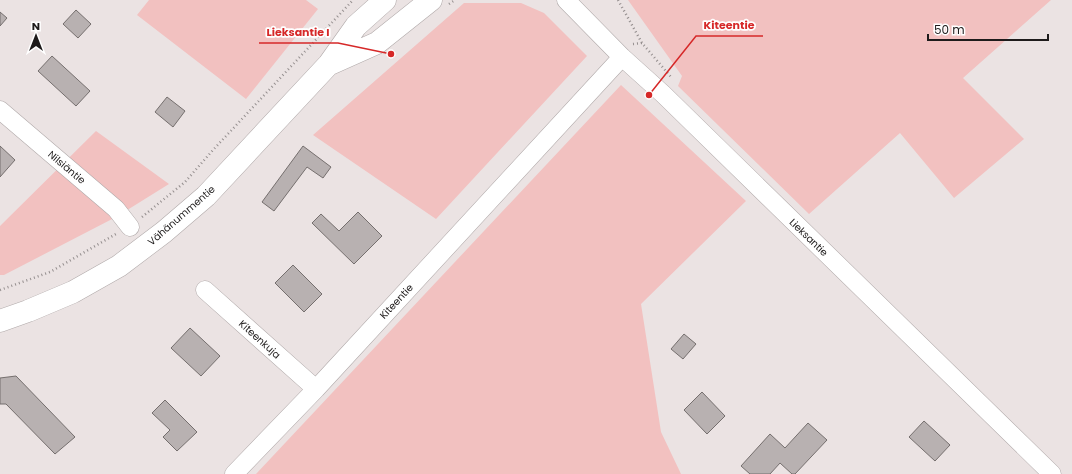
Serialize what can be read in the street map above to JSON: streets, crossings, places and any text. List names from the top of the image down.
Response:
{
  "streets": {
    "main road": ["Vähänummentie"],
    "street": [
      "Nilsiäntie",
      "Lieksantie",
      "Kiteentie",
      "Kiteenkuja"
    ]
  },
  "crossings": [
    ["Lieksantie", "Kiteentie"],
    ["Kiteentie", "Kiteenkuja"]
  ],
  "places": ["Lieksantie I", "Kiteentie"],
  "scale_bar": "50 m",
  "north": "top"
}
